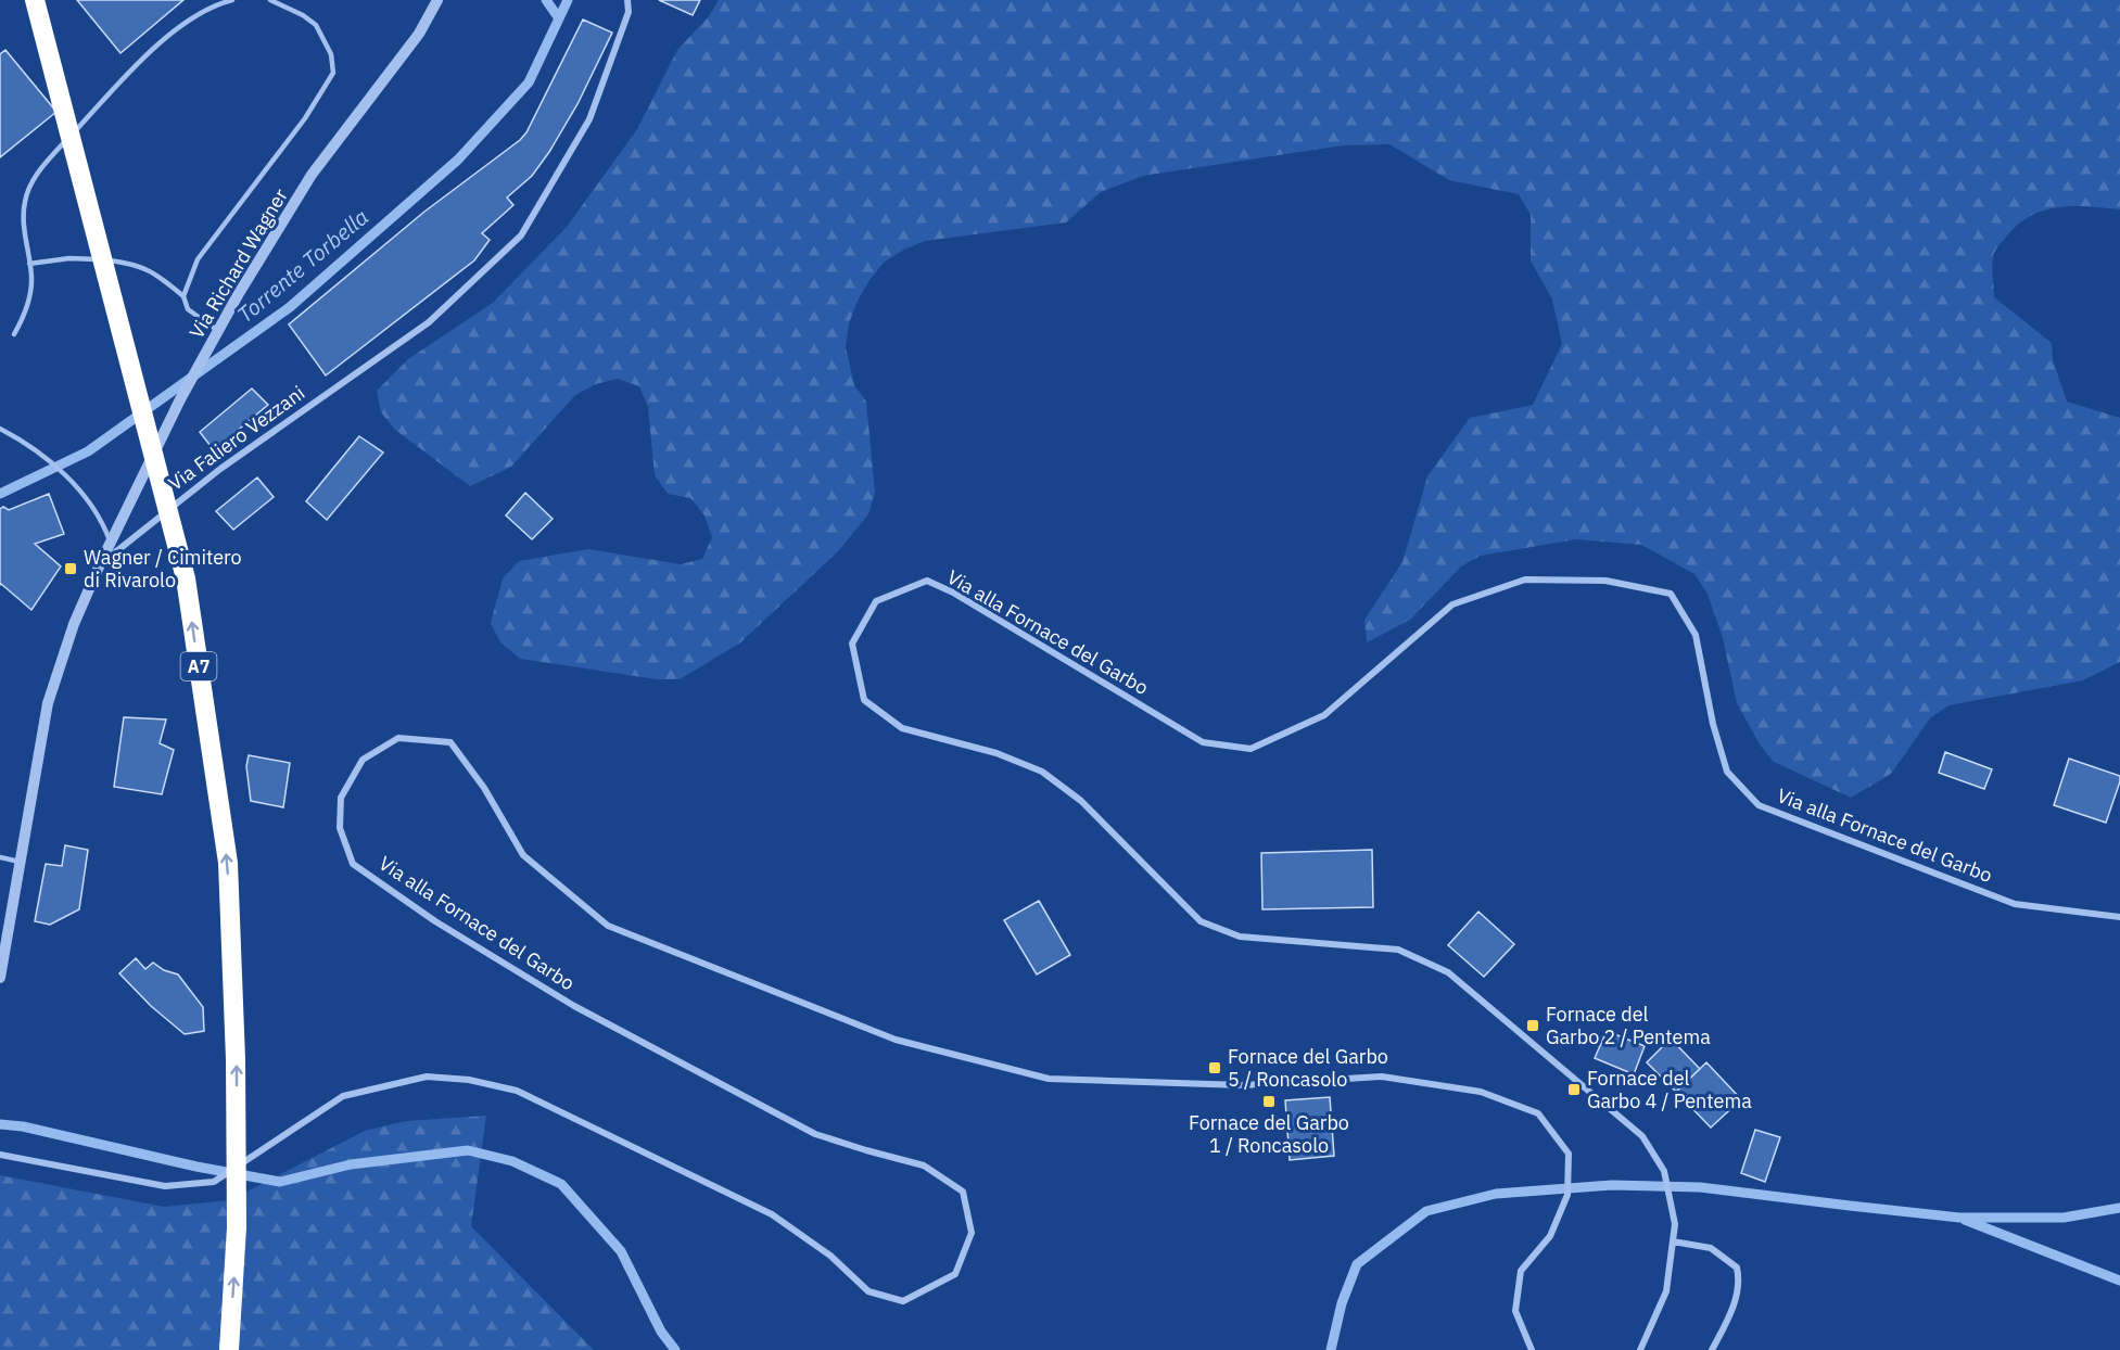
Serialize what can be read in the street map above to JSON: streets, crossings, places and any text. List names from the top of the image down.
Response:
{
  "streets": {
    "highway": ["A7"],
    "street": ["Via Richard Wagner", "Via Faliero Vezzani", "Via alla Fornace del Garbo"]
  },
  "crossings": [
    ["Via Richard Wagner", "Via Faliero Vezzani"]
  ],
  "water": ["Torrente Torbella"],
  "places": {
    "transit": [
      "Wagner / Cimitero di Rivarolo",
      "Fornace del Garbo 2 / Pentema",
      "Fornace del Garbo 5 / Roncasolo",
      "Fornace del Garbo 4 / Pentema",
      "Fornace del Garbo 1 / Roncasolo"
    ]
  }
}
